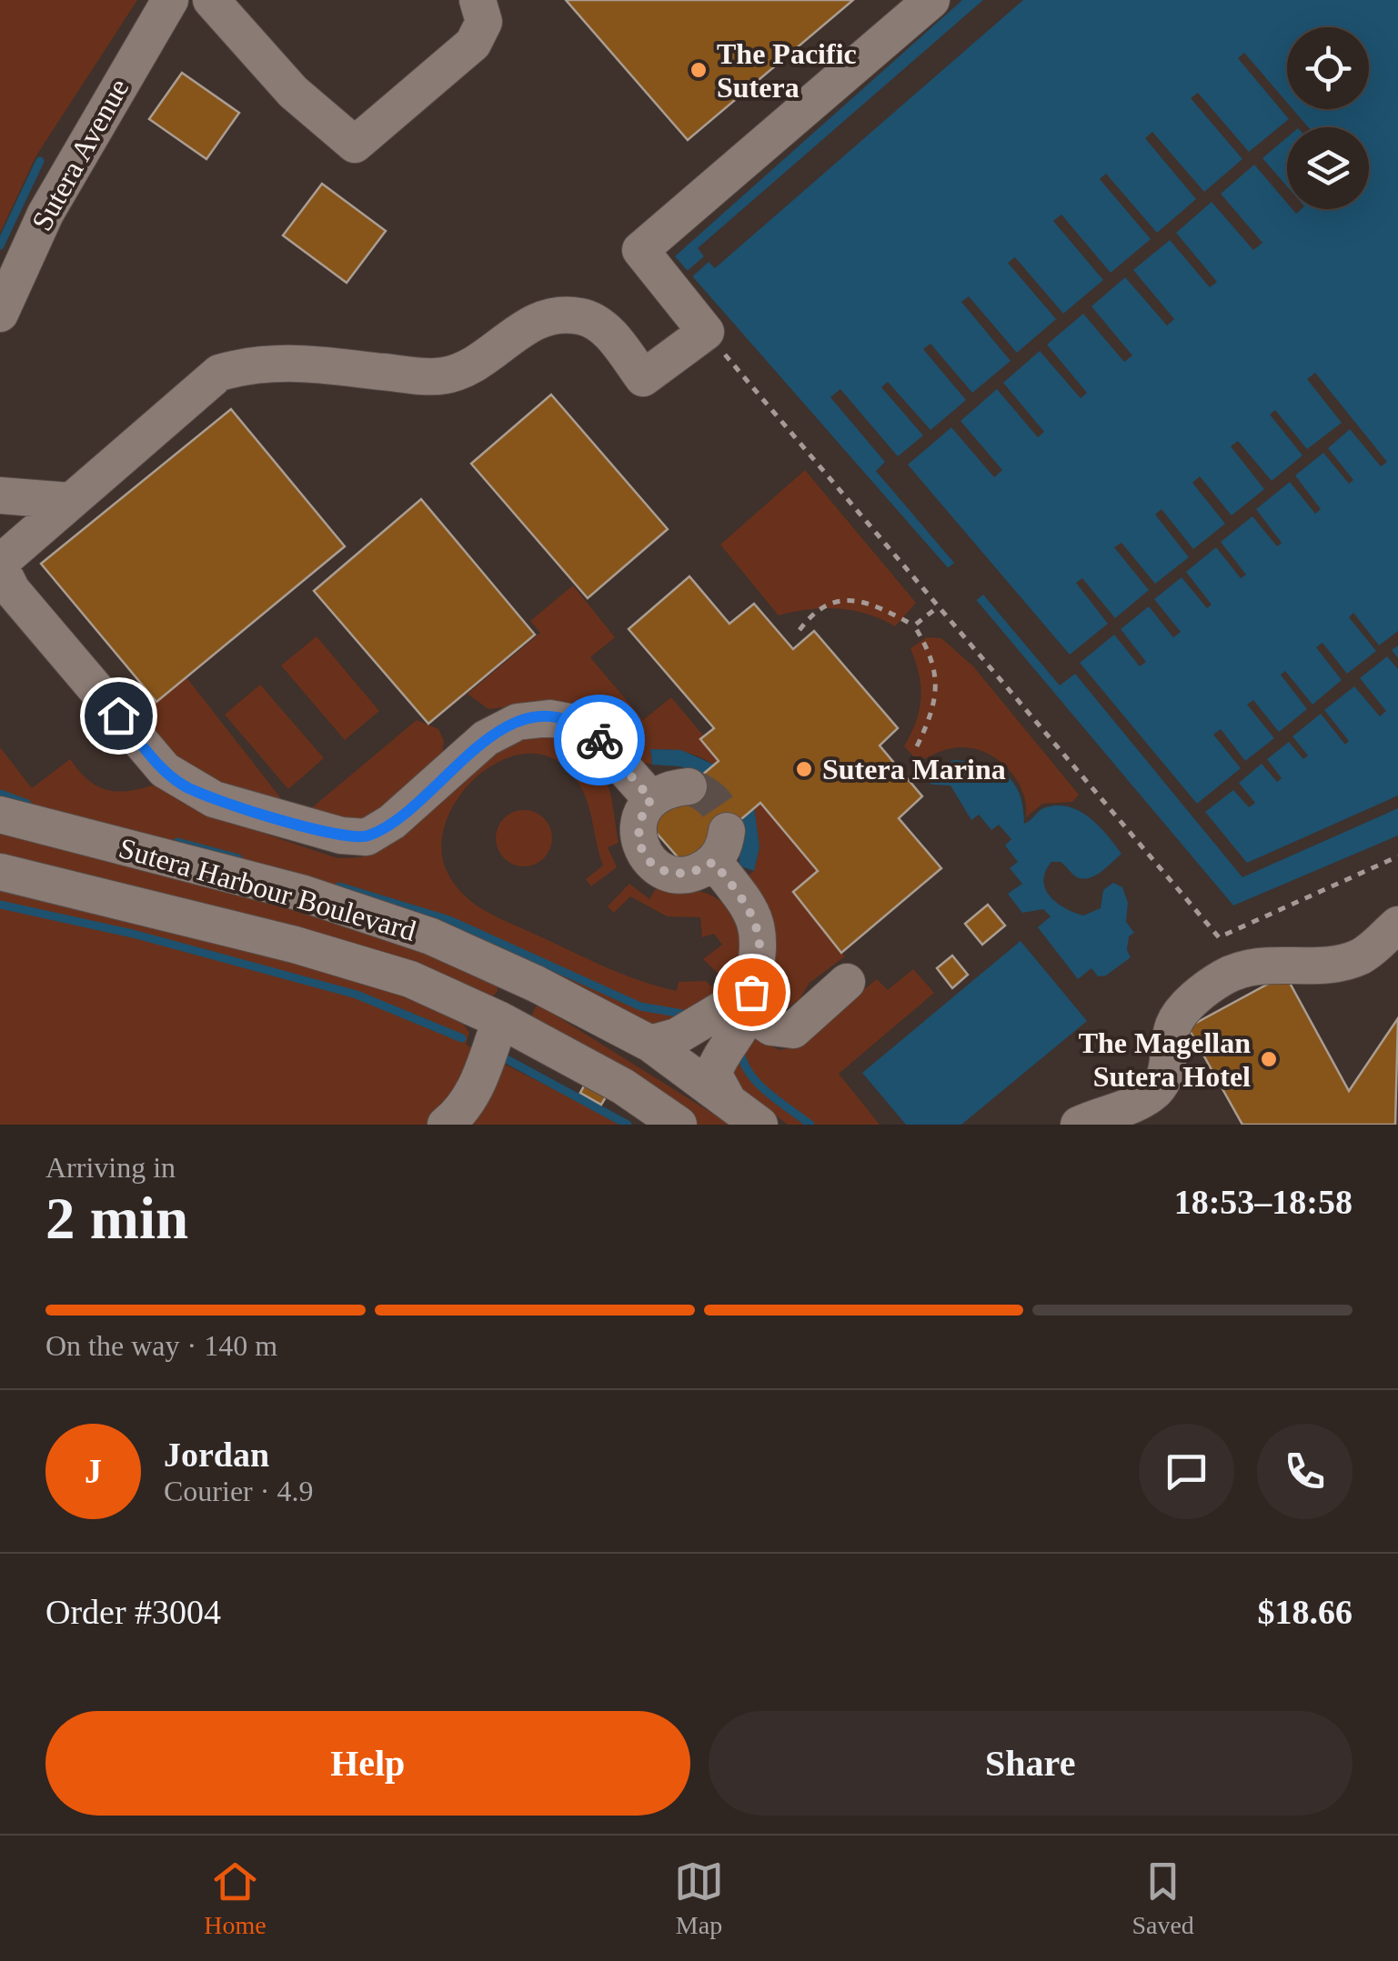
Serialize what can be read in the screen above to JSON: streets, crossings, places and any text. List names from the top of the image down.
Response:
{
  "streets": {
    "street": ["Sutera Avenue", "Sutera Harbour Boulevard"]
  },
  "places": ["The Pacific Sutera", "Sutera Marina", "The Magellan Sutera Hotel"],
  "page": {
    "heading": ["2 min", "Arriving in", "18:53–18:58"],
    "panel": [
      "Jordan",
      "Courier · 4.9",
      "Order #3004",
      "$18.66"
    ],
    "bar": "On the way · 140 m",
    "round": "J",
    "buttons": ["Help", "Share"],
    "tabs": ["Home", "Map", "Saved"]
  }
}
